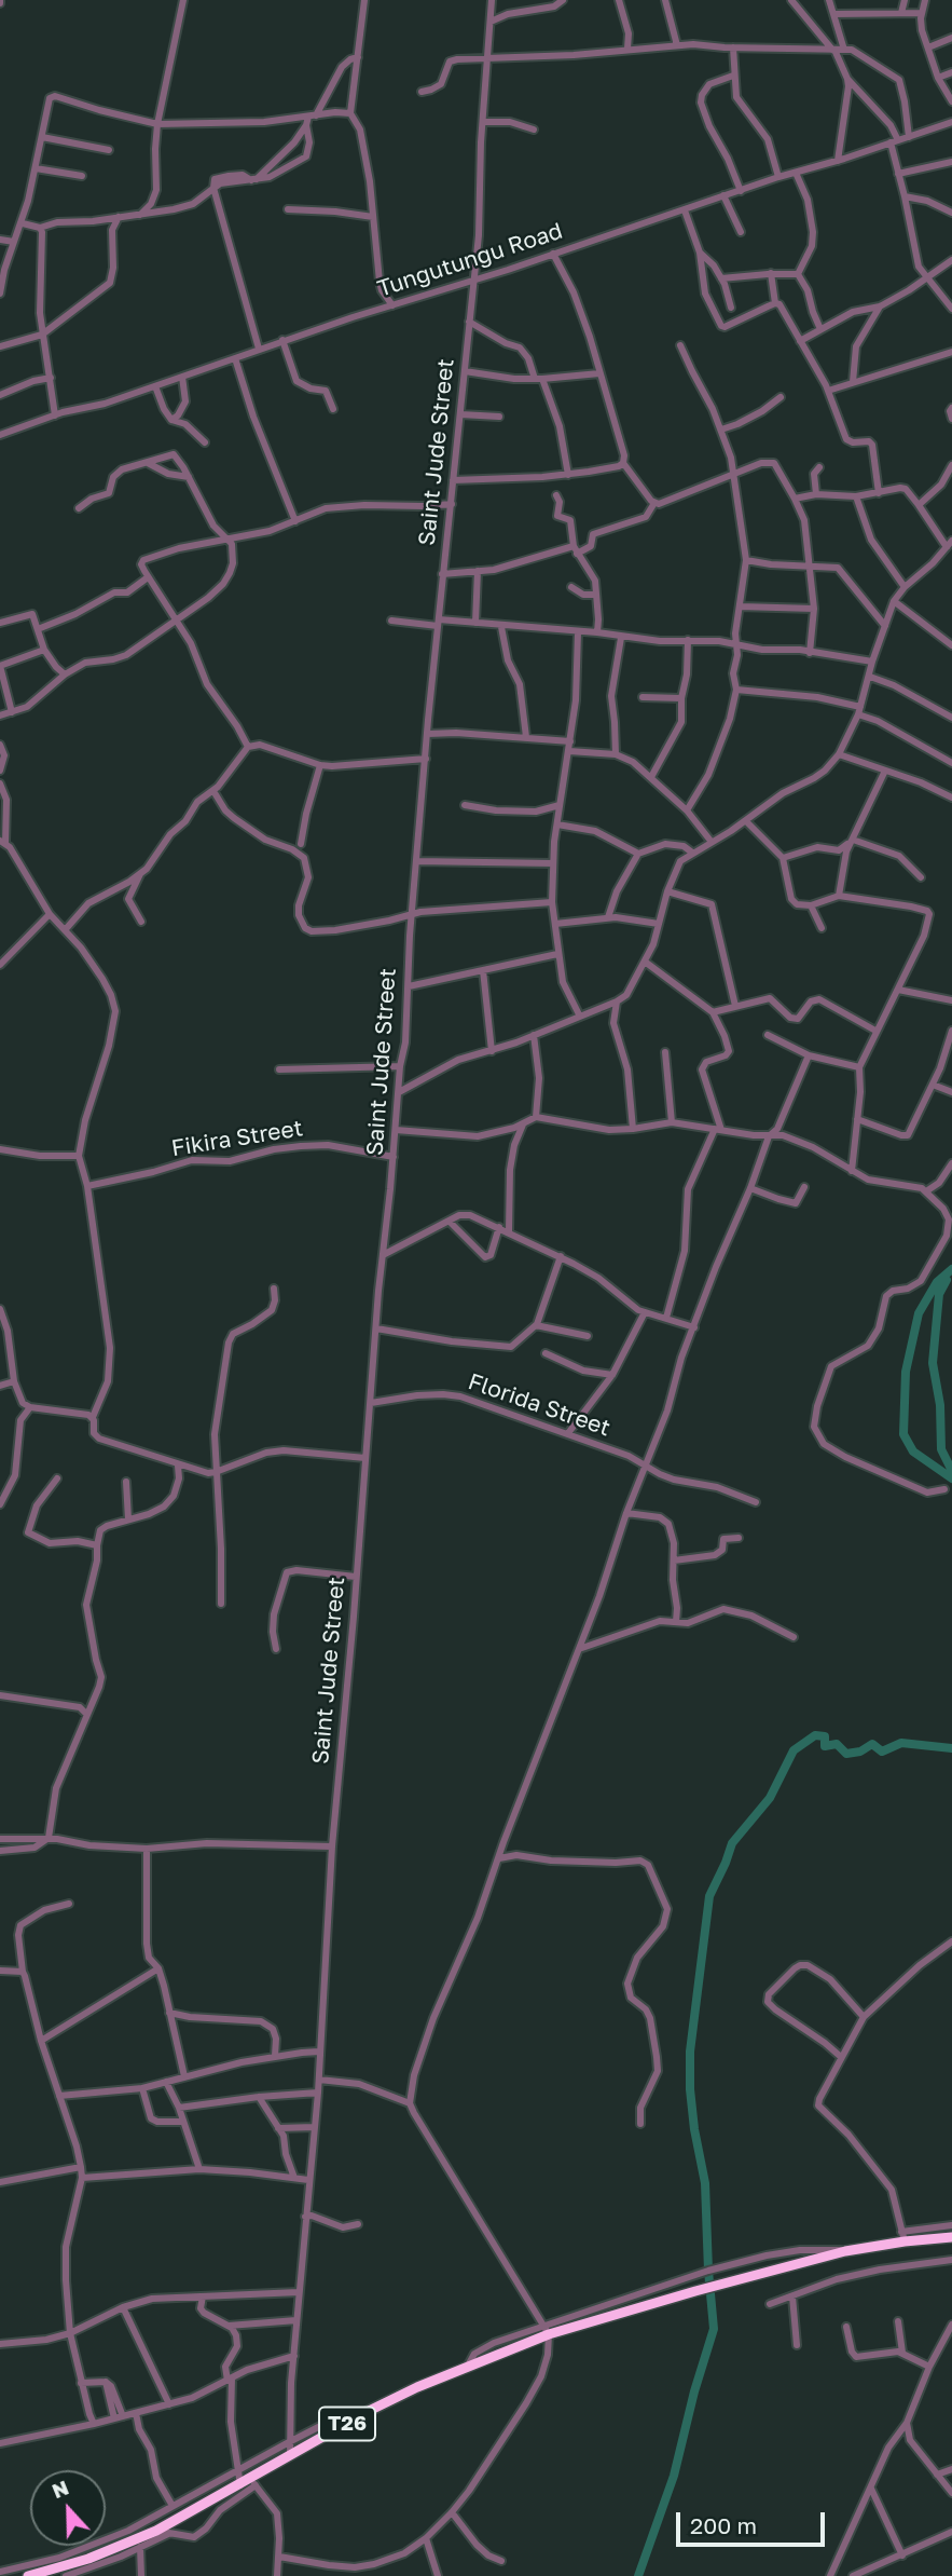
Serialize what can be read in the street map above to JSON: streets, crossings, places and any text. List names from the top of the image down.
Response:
{
  "streets": {
    "highway": ["T26"],
    "street": [
      "Tungutungu Road",
      "Saint Jude Street",
      "Fikira Street",
      "Florida Street"
    ]
  },
  "crossings": [
    ["Tungutungu Road", "Saint Jude Street"],
    ["Saint Jude Street", "Fikira Street"],
    ["Saint Jude Street", "Florida Street"],
    ["Saint Jude Street", "T26"]
  ],
  "scale_bar": "200 m",
  "north": "top"
}
